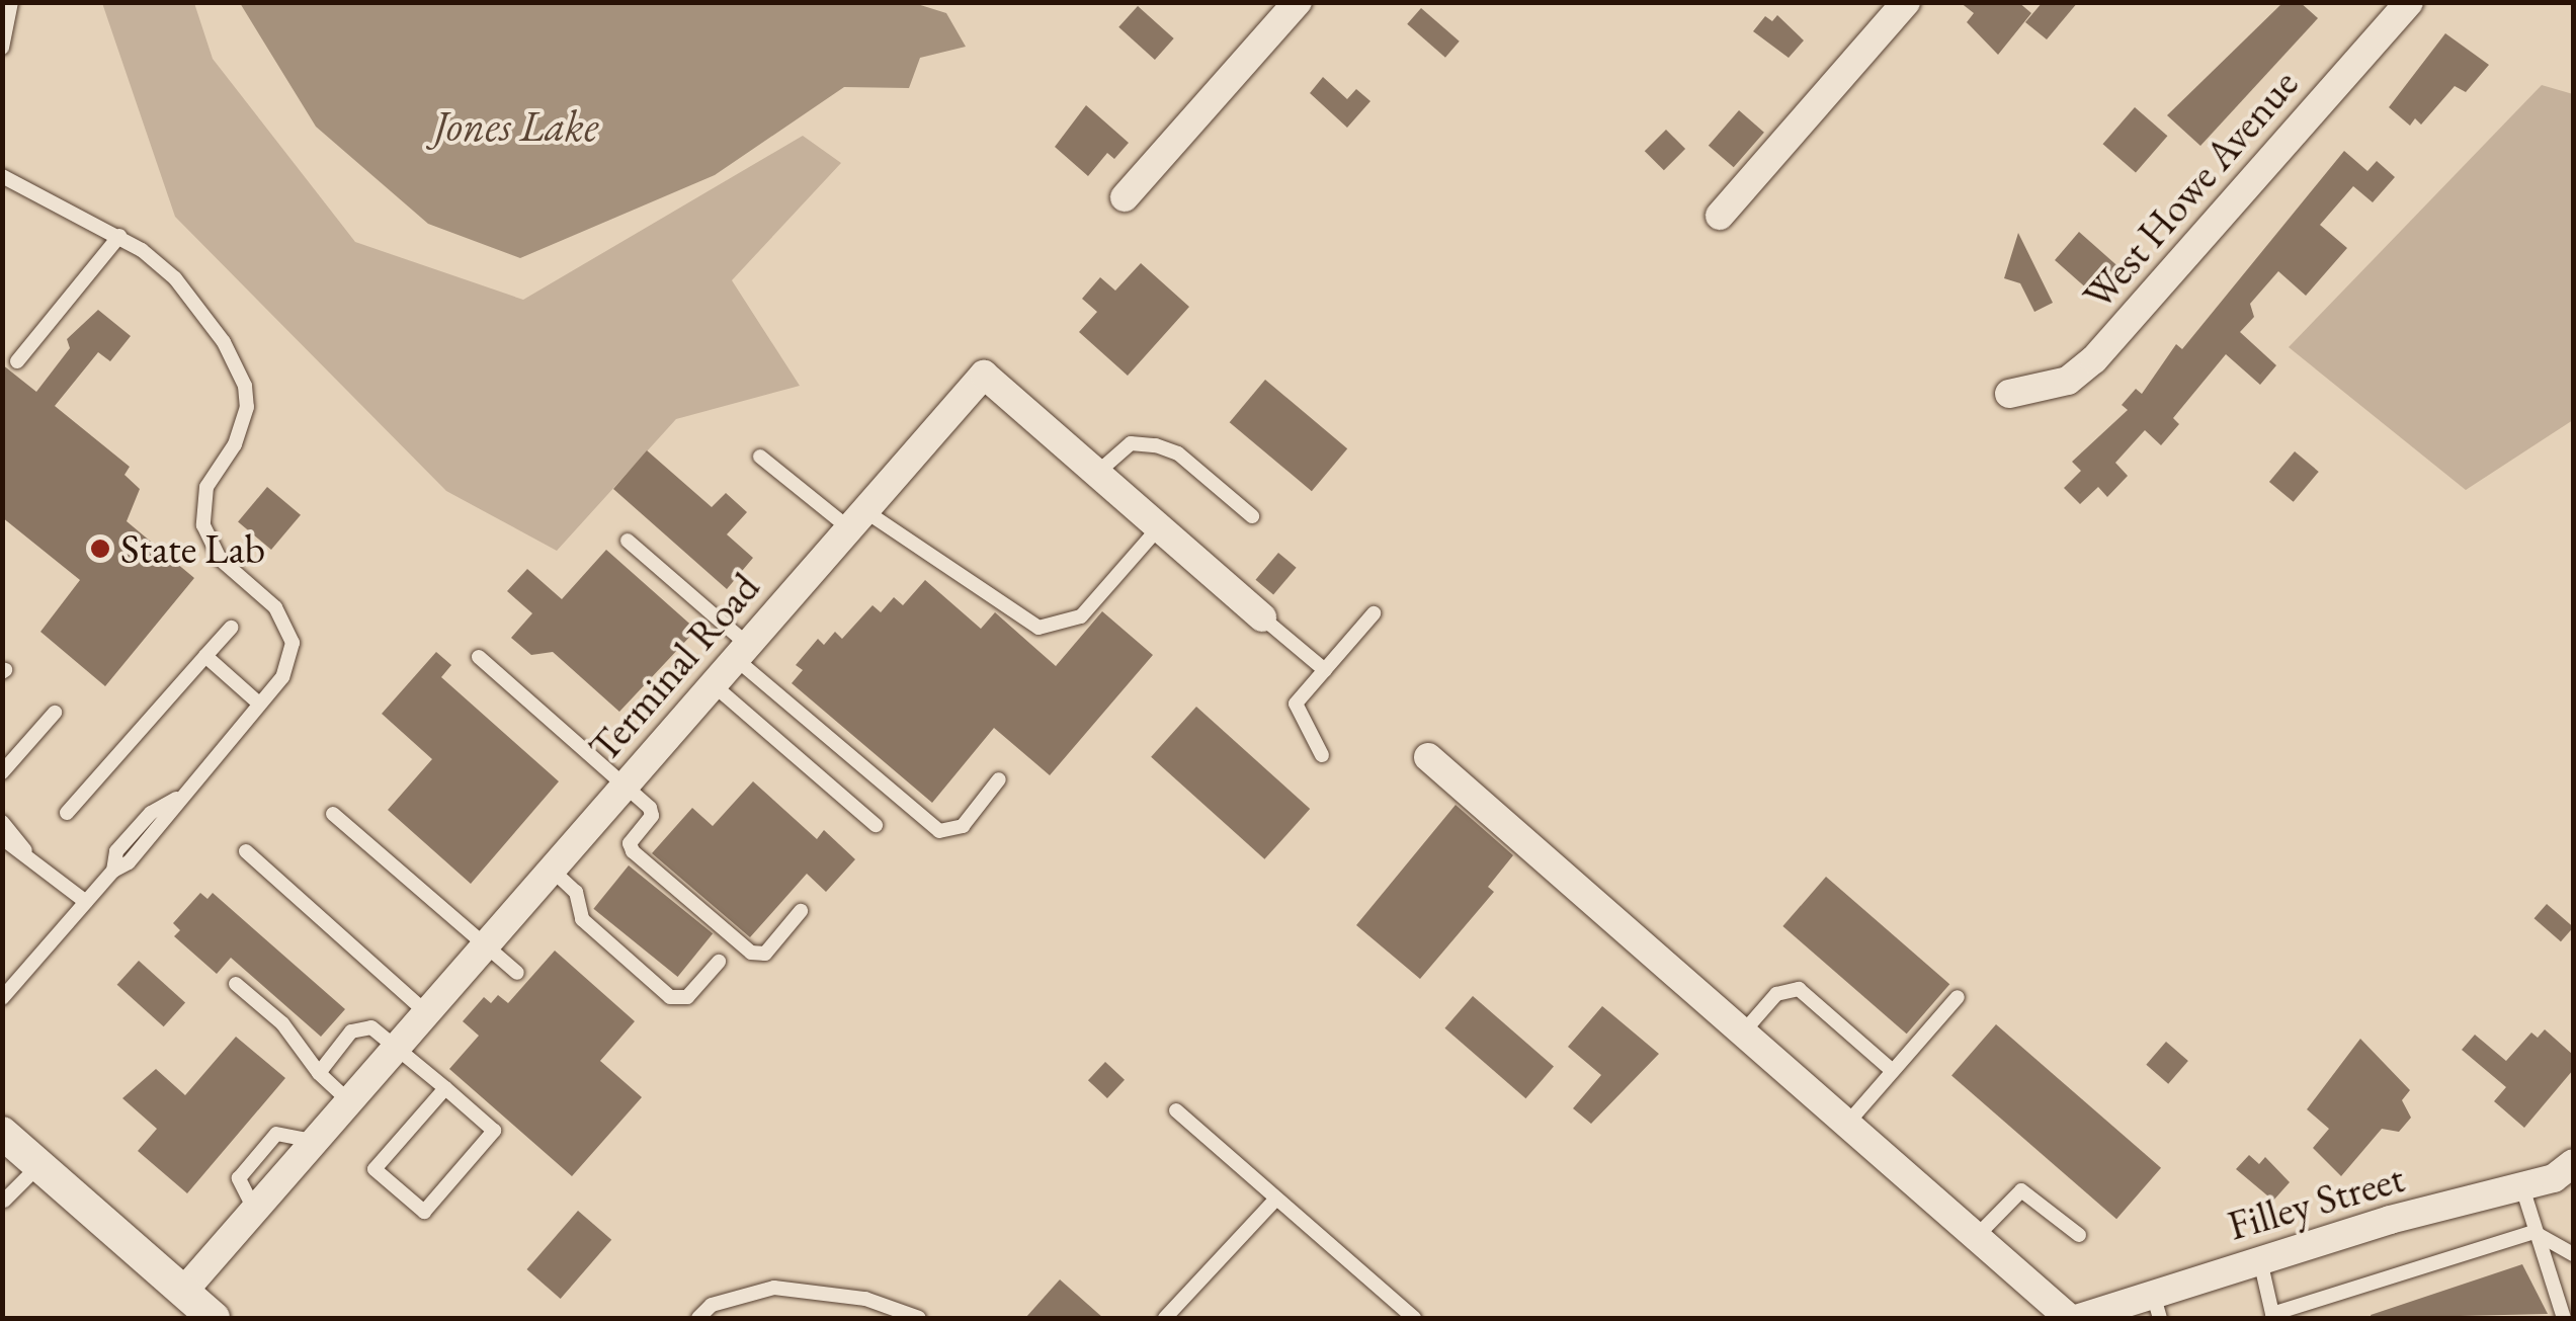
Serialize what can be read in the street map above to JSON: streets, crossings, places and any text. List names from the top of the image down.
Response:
{
  "streets": {
    "street": ["West Howe Avenue", "Terminal Road", "Filley Street"]
  },
  "water": ["Jones Lake"],
  "places": ["State Lab"]
}
